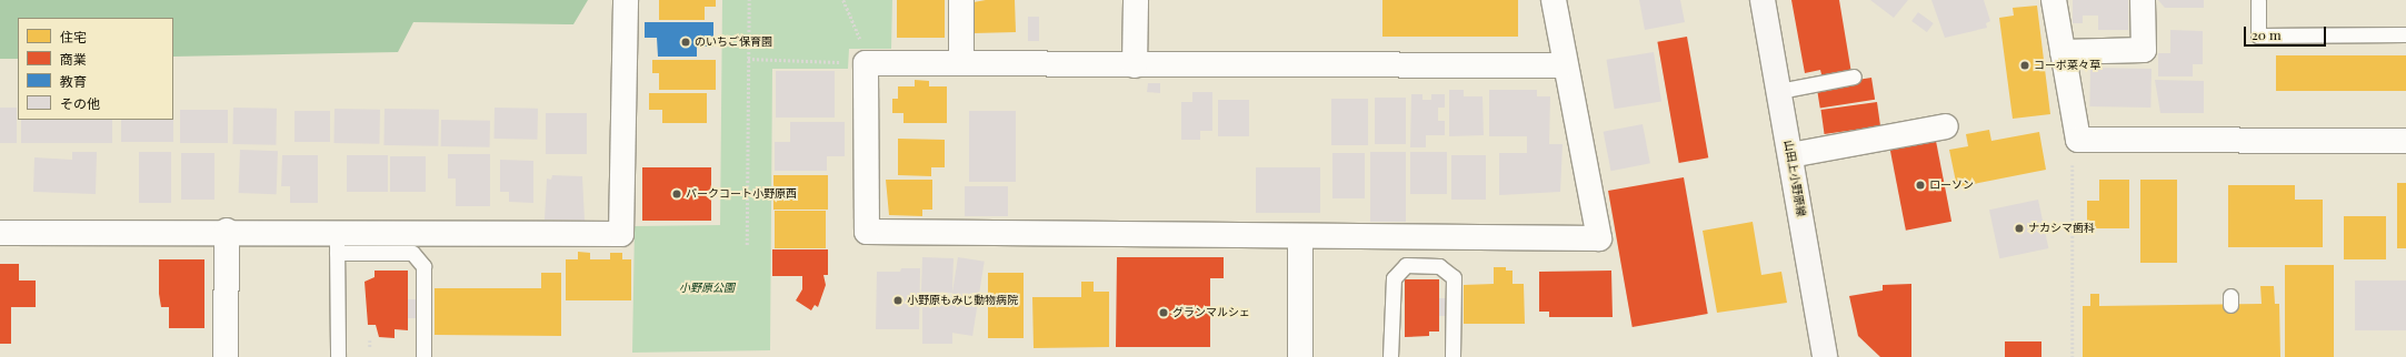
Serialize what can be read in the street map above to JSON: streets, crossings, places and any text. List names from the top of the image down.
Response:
{
  "streets": {
    "main road": ["山田上小野原線"]
  },
  "parks": ["小野原公園"],
  "places": [
    "のいちご保育園",
    "コーポ菜々草",
    "ローソン",
    "パークコート小野原西",
    "ナカシマ歯科",
    "小野原もみじ動物病院",
    "グランマルシェ"
  ],
  "legend": [
    "住宅",
    "商業",
    "教育",
    "その他"
  ],
  "scale_bar": "20 m"
}
